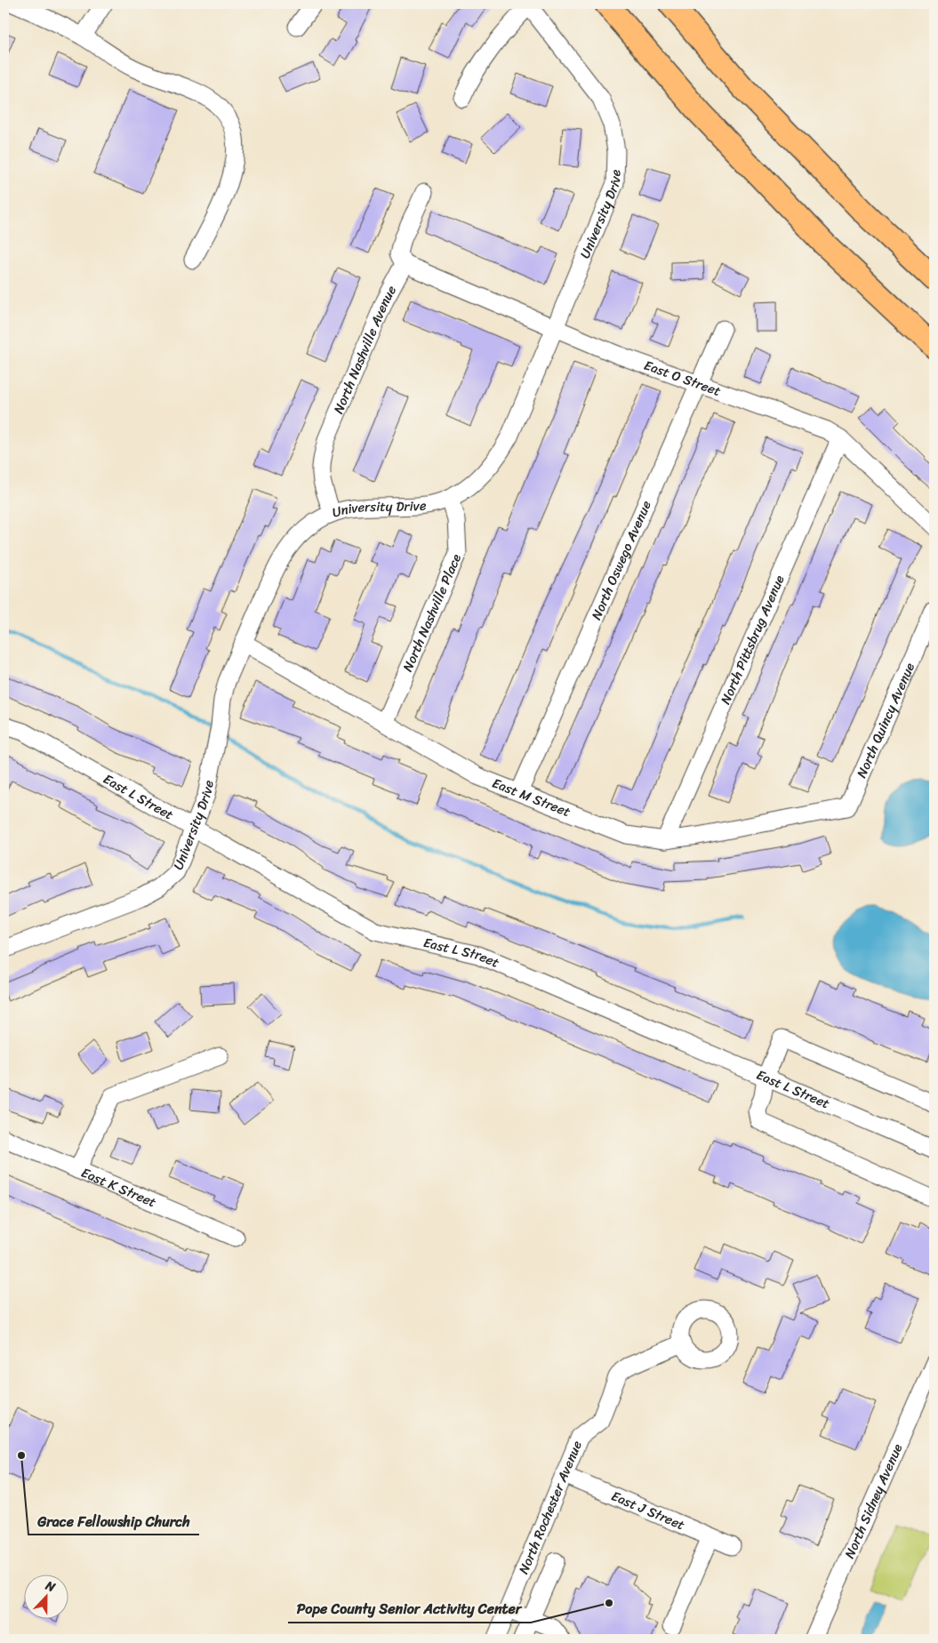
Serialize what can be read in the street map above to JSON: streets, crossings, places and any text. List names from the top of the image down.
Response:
{
  "streets": {
    "street": [
      "University Drive",
      "North Nashville Avenue",
      "East O Street",
      "North Oswego Avenue",
      "North Nashville Place",
      "North Pittsbrug Avenue",
      "North Quincy Avenue",
      "East L Street",
      "East M Street",
      "East K Street",
      "North Sidney Avenue",
      "North Rochester Avenue",
      "East J Street"
    ]
  },
  "crossings": [
    ["University Drive", "North Nashville Avenue"],
    ["University Drive", "East O Street"],
    ["University Drive", "North Nashville Place"],
    ["University Drive", "East L Street"],
    ["University Drive", "East M Street"],
    ["North Nashville Avenue", "East O Street"],
    ["East O Street", "North Oswego Avenue"],
    ["East O Street", "North Pittsbrug Avenue"],
    ["North Oswego Avenue", "East M Street"],
    ["North Nashville Place", "East M Street"],
    ["North Pittsbrug Avenue", "East M Street"],
    ["North Quincy Avenue", "East M Street"],
    ["North Rochester Avenue", "East J Street"]
  ],
  "places": ["Grace Fellowship Church", "Pope County Senior Activity Center"],
  "north": "top"
}
